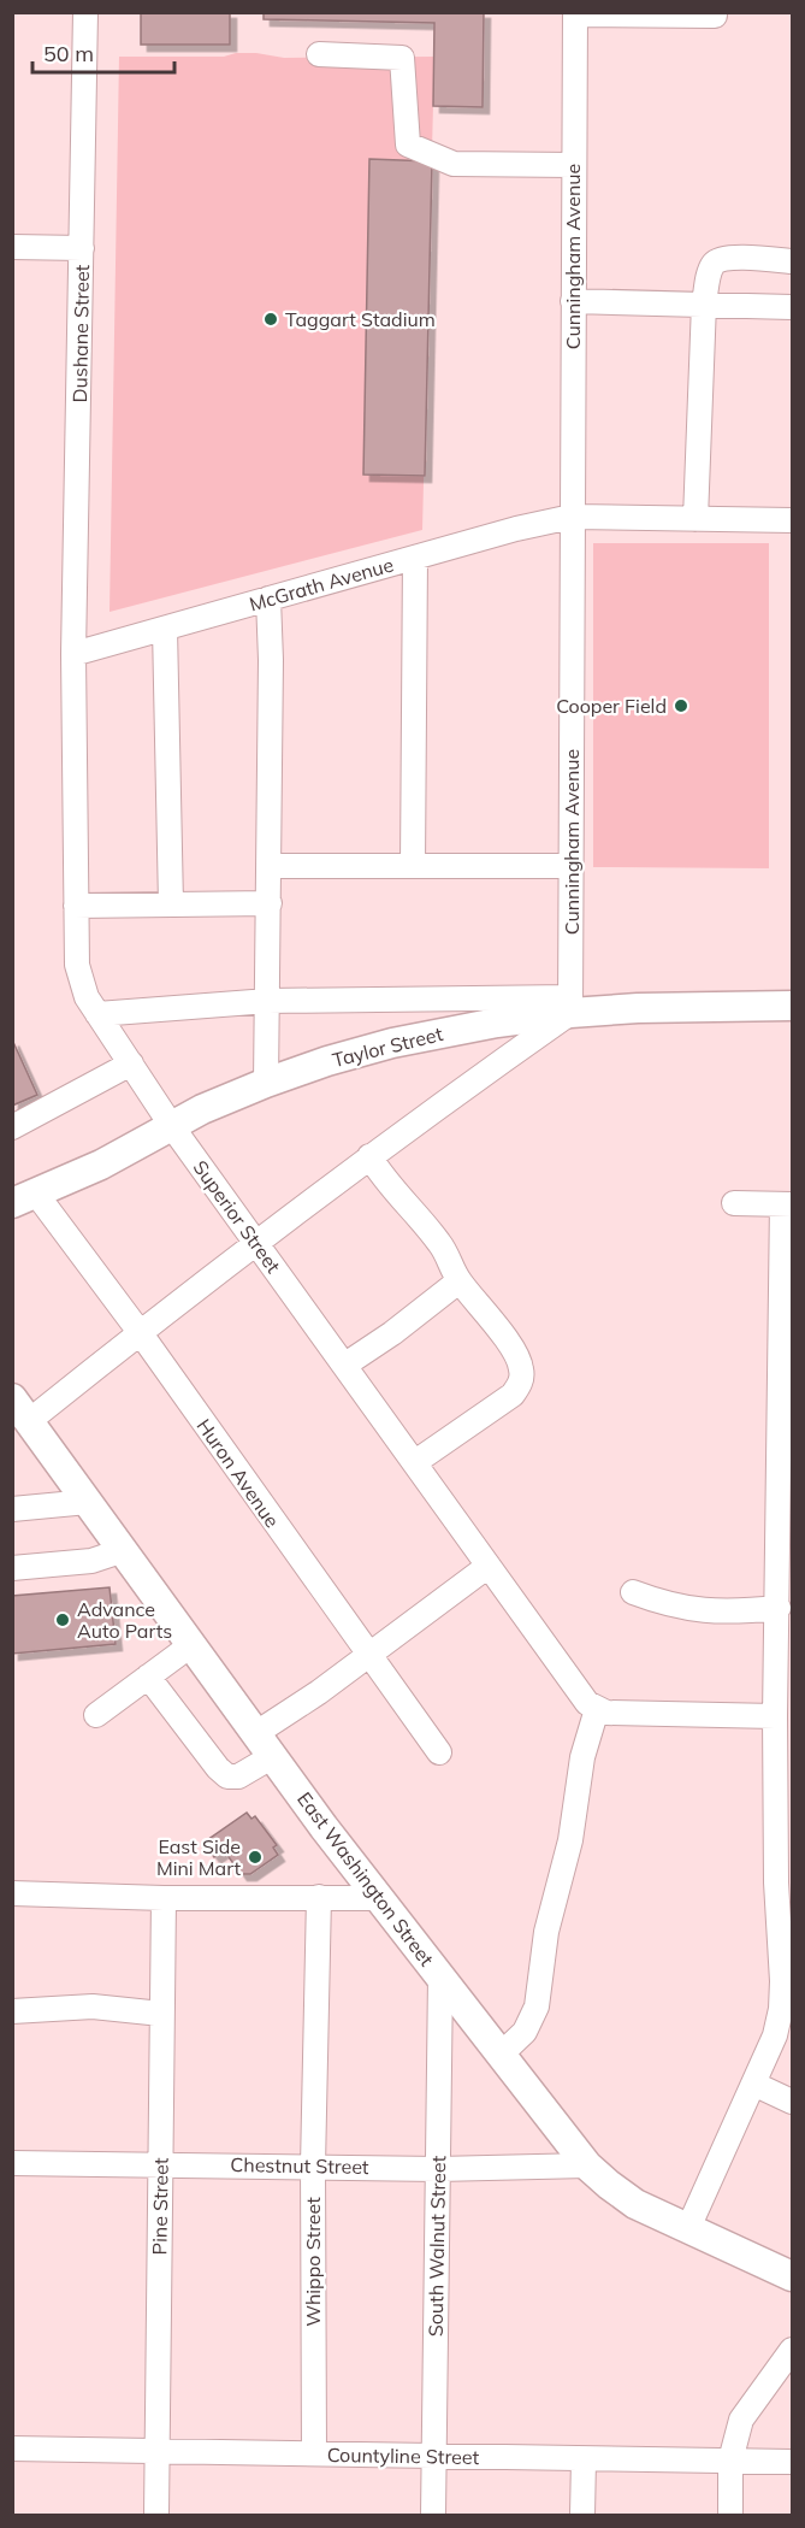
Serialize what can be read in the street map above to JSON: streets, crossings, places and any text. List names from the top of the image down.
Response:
{
  "streets": {
    "main road": ["Taylor Street", "East Washington Street"],
    "street": [
      "Cunningham Avenue",
      "Dushane Street",
      "McGrath Avenue",
      "Superior Street",
      "Huron Avenue",
      "Chestnut Street",
      "Pine Street",
      "South Walnut Street",
      "Whippo Street",
      "Countyline Street"
    ]
  },
  "crossings": [
    ["Cunningham Avenue", "McGrath Avenue"],
    ["Cunningham Avenue", "Taylor Street"],
    ["Dushane Street", "McGrath Avenue"],
    ["Dushane Street", "Superior Street"],
    ["McGrath Avenue", "Superior Street"],
    ["Taylor Street", "Superior Street"],
    ["Taylor Street", "Huron Avenue"],
    ["East Washington Street", "Chestnut Street"],
    ["East Washington Street", "South Walnut Street"],
    ["Chestnut Street", "Pine Street"],
    ["Chestnut Street", "South Walnut Street"],
    ["Chestnut Street", "Whippo Street"],
    ["Pine Street", "Countyline Street"],
    ["South Walnut Street", "Countyline Street"],
    ["Whippo Street", "Countyline Street"]
  ],
  "places": [
    "Taggart Stadium",
    "Cooper Field",
    "Advance Auto Parts",
    "East Side Mini Mart"
  ],
  "scale_bar": "50 m"
}
